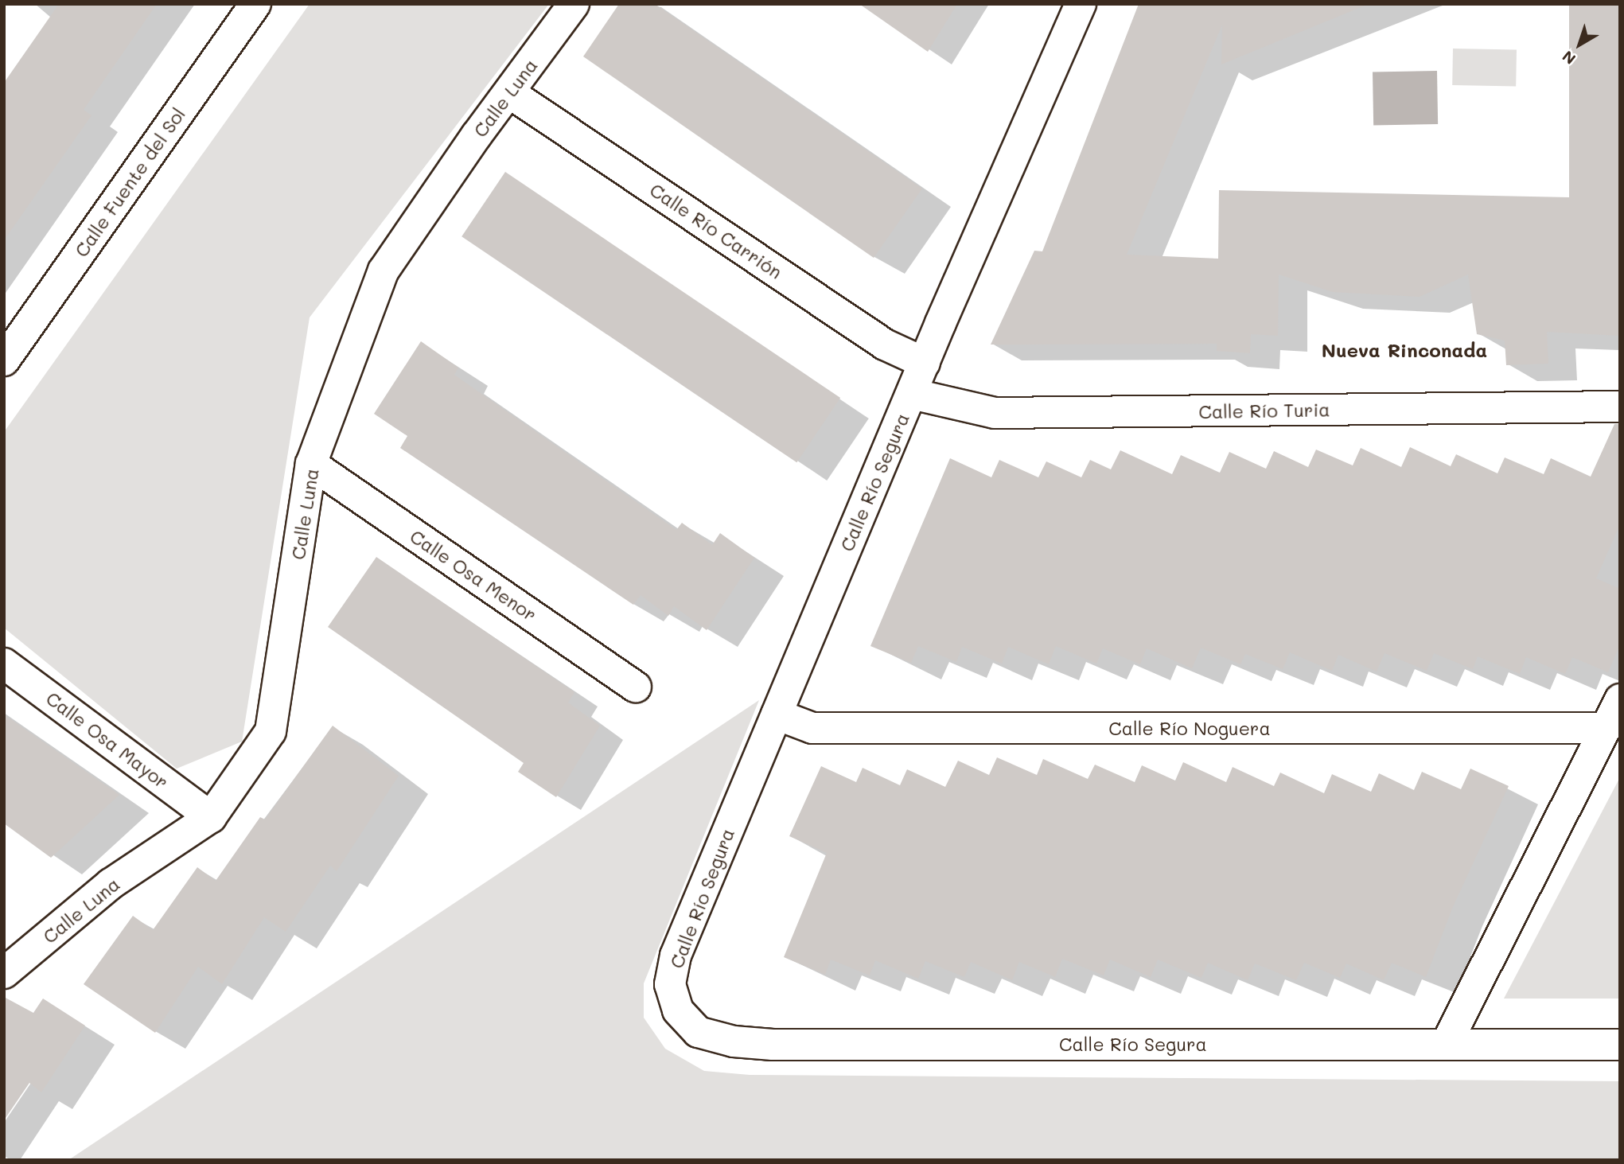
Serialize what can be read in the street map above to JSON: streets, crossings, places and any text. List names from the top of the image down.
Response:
{
  "streets": {
    "street": [
      "Calle Luna",
      "Calle Fuente del Sol",
      "Calle Río Carrión",
      "Calle Río Turia",
      "Calle Río Segura",
      "Calle Osa Menor",
      "Calle Río Noguera",
      "Calle Osa Mayor"
    ]
  },
  "crossings": [
    ["Calle Luna", "Calle Río Carrión"],
    ["Calle Luna", "Calle Osa Menor"],
    ["Calle Luna", "Calle Osa Mayor"],
    ["Calle Río Carrión", "Calle Río Segura"],
    ["Calle Río Turia", "Calle Río Segura"],
    ["Calle Río Segura", "Calle Río Noguera"]
  ],
  "districts": ["Nueva Rinconada"],
  "north": "bottom left"
}
